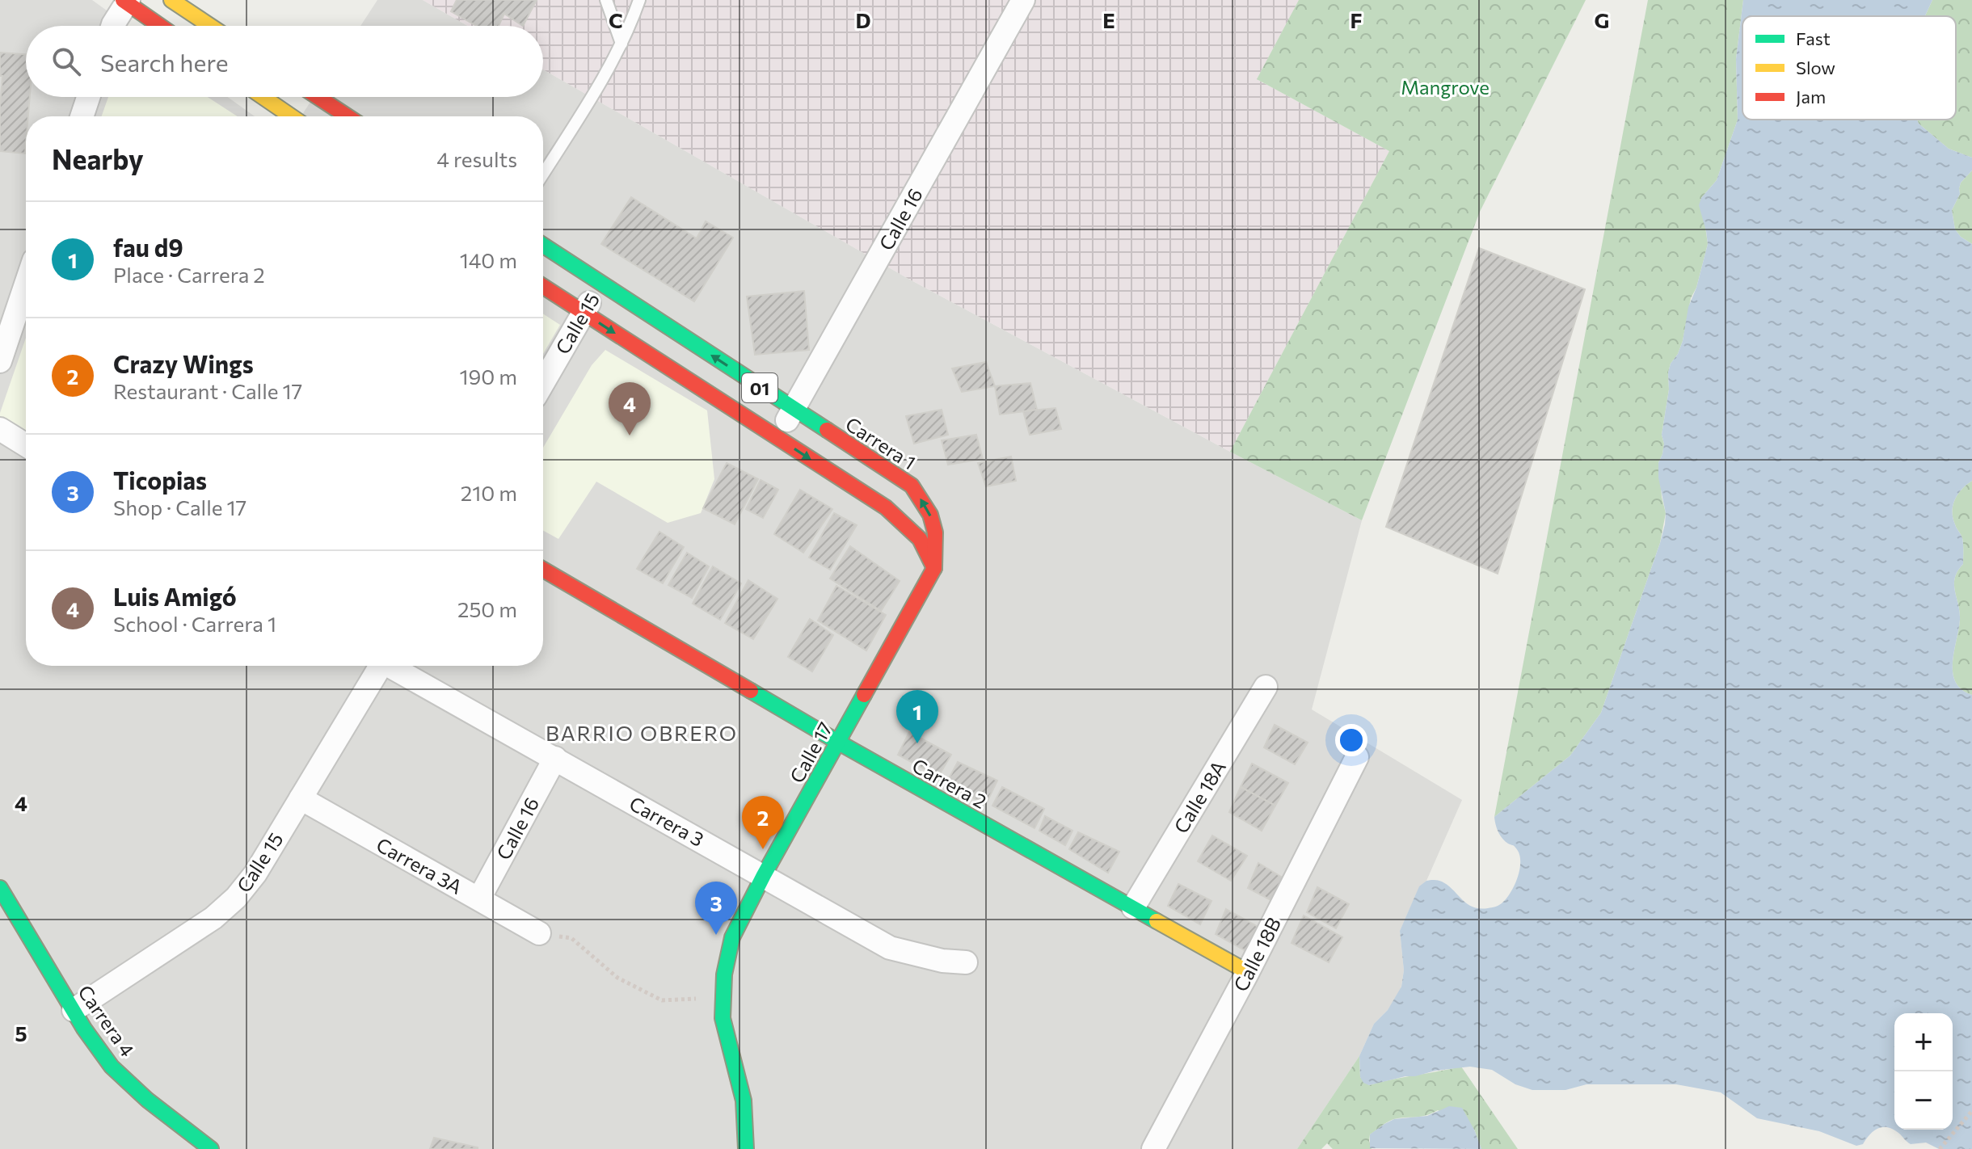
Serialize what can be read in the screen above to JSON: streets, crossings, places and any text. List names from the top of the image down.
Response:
{
  "streets": {
    "main road": [
      "01",
      "Carrera 1",
      "Calle 17",
      "Carrera 2",
      "Carrera 4"
    ],
    "street": [
      "Calle 16",
      "Calle 15",
      "Calle 18A",
      "Carrera 3",
      "Carrera 3A",
      "Calle 18B"
    ]
  },
  "crossings": [
    ["Calle 16", "01"],
    ["Calle 16", "Carrera 1"],
    ["Calle 16", "Carrera 3"],
    ["Calle 16", "Carrera 3A"],
    ["Calle 15", "01"],
    ["Calle 15", "Carrera 1"],
    ["Calle 15", "Carrera 3A"],
    ["Calle 15", "Carrera 4"],
    ["01", "Carrera 1"],
    ["01", "Calle 17"],
    ["Carrera 1", "Calle 17"],
    ["Calle 17", "Carrera 2"],
    ["Calle 17", "Carrera 3"],
    ["Carrera 2", "Calle 18A"],
    ["Carrera 2", "Calle 18B"]
  ],
  "districts": ["BARRIO OBRERO"],
  "parks": ["Mangrove"],
  "legend": ["Fast", "Slow", "Jam"],
  "page": {
    "search": "Search here",
    "heading": ["Nearby", "4 results"],
    "list": [
      {
        "mark": "1",
        "name": "fau d9",
        "note": "Place · Carrera 2",
        "value": "140 m"
      },
      {
        "mark": "2",
        "name": "Crazy Wings",
        "note": "Restaurant · Calle 17",
        "value": "190 m"
      },
      {
        "mark": "3",
        "name": "Ticopias",
        "note": "Shop · Calle 17",
        "value": "210 m"
      },
      {
        "mark": "4",
        "name": "Luis Amigó",
        "note": "School · Carrera 1",
        "value": "250 m"
      }
    ],
    "pins": [
      "4",
      "1",
      "2",
      "3"
    ],
    "map_buttons": ["+", "−"]
  },
  "grid": {
    "columns": [
      "C",
      "D",
      "E",
      "F",
      "G"
    ],
    "rows": ["4", "5"]
  }
}
